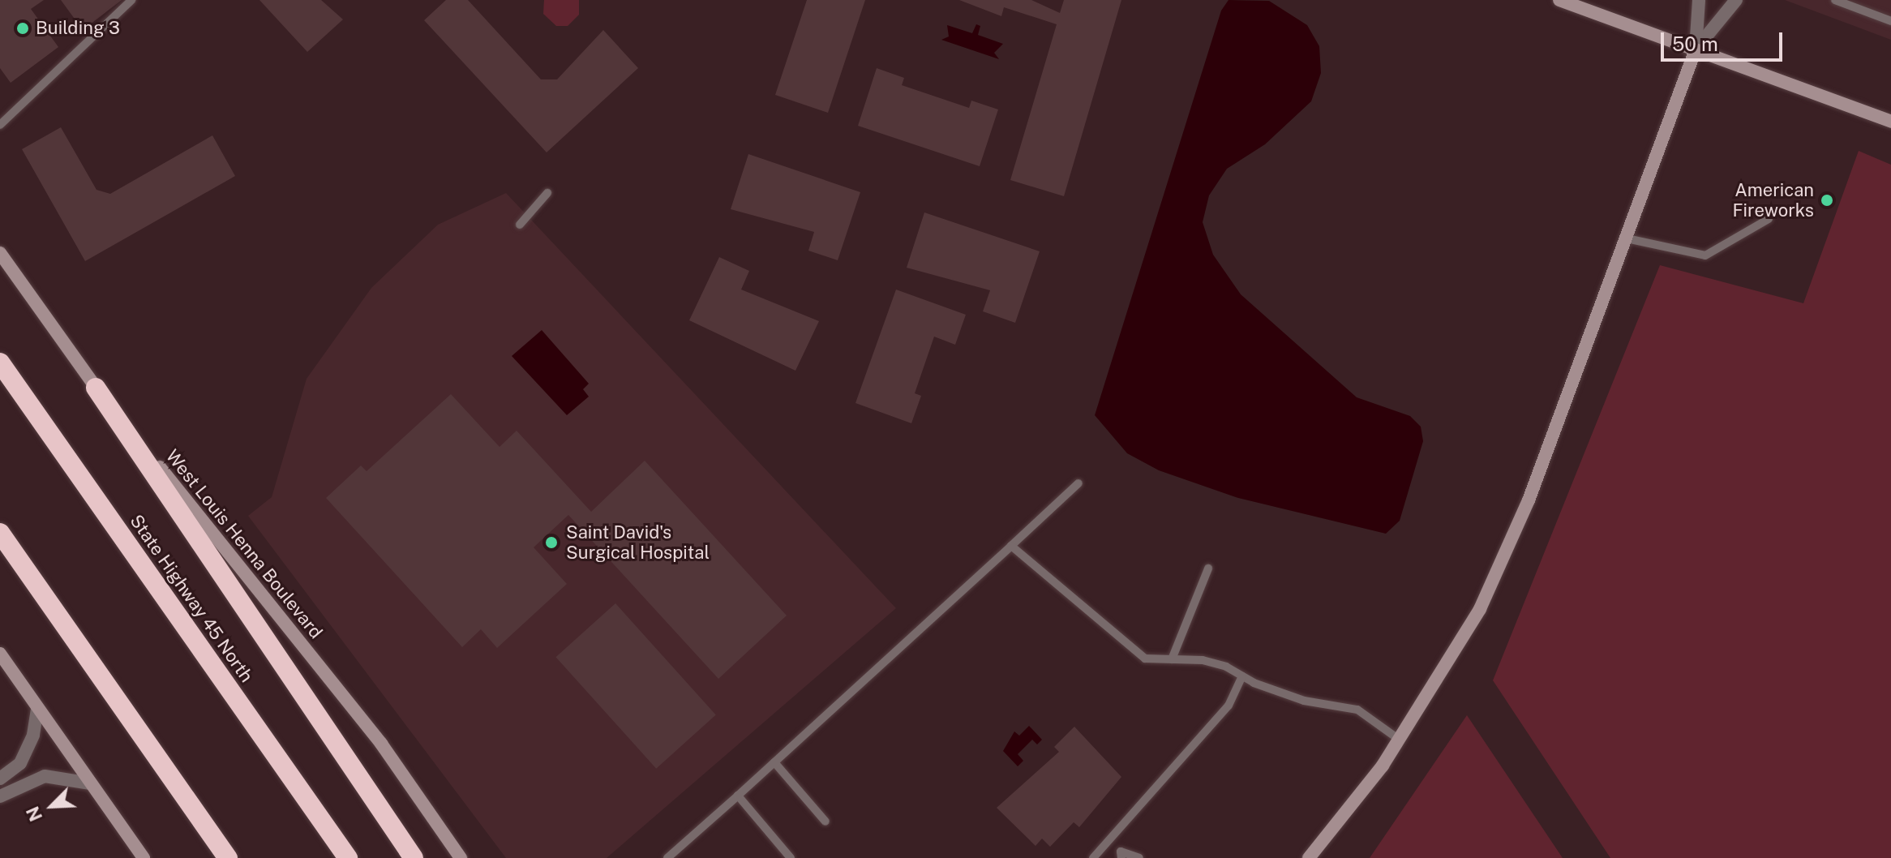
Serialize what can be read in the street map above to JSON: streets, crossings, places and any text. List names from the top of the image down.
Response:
{
  "streets": {
    "highway": ["State Highway 45 North"],
    "main road": ["West Louis Henna Boulevard"]
  },
  "places": ["Building 3", "American Fireworks", "Saint David's Surgical Hospital"],
  "scale_bar": "50 m",
  "north": "bottom left"
}
